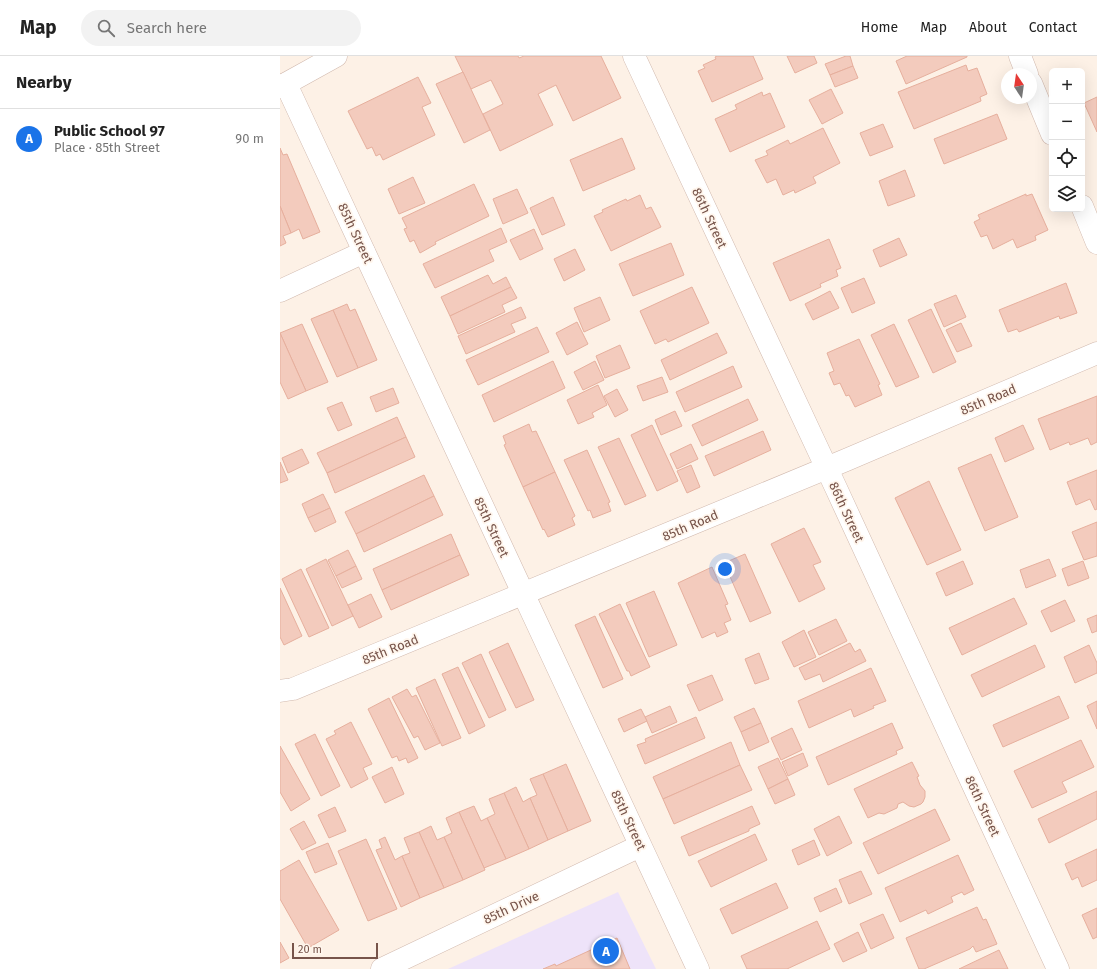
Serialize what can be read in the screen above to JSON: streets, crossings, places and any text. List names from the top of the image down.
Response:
{
  "streets": {
    "street": [
      "86th Street",
      "85th Street",
      "85th Road",
      "85th Drive"
    ]
  },
  "crossings": [
    ["86th Street", "85th Road"],
    ["85th Street", "85th Road"],
    ["85th Street", "85th Drive"]
  ],
  "scale_bar": "20 m",
  "north": "top",
  "page": {
    "header": "Map",
    "search": "Search here",
    "nav": [
      "Home",
      "Map",
      "About",
      "Contact"
    ],
    "heading": "Nearby",
    "map_buttons": ["+", "−"],
    "list": [
      {
        "mark": "A",
        "name": "Public School 97",
        "note": "Place · 85th Street",
        "value": "90 m"
      }
    ],
    "pins": "A",
    "scale": "20 m"
  }
}
